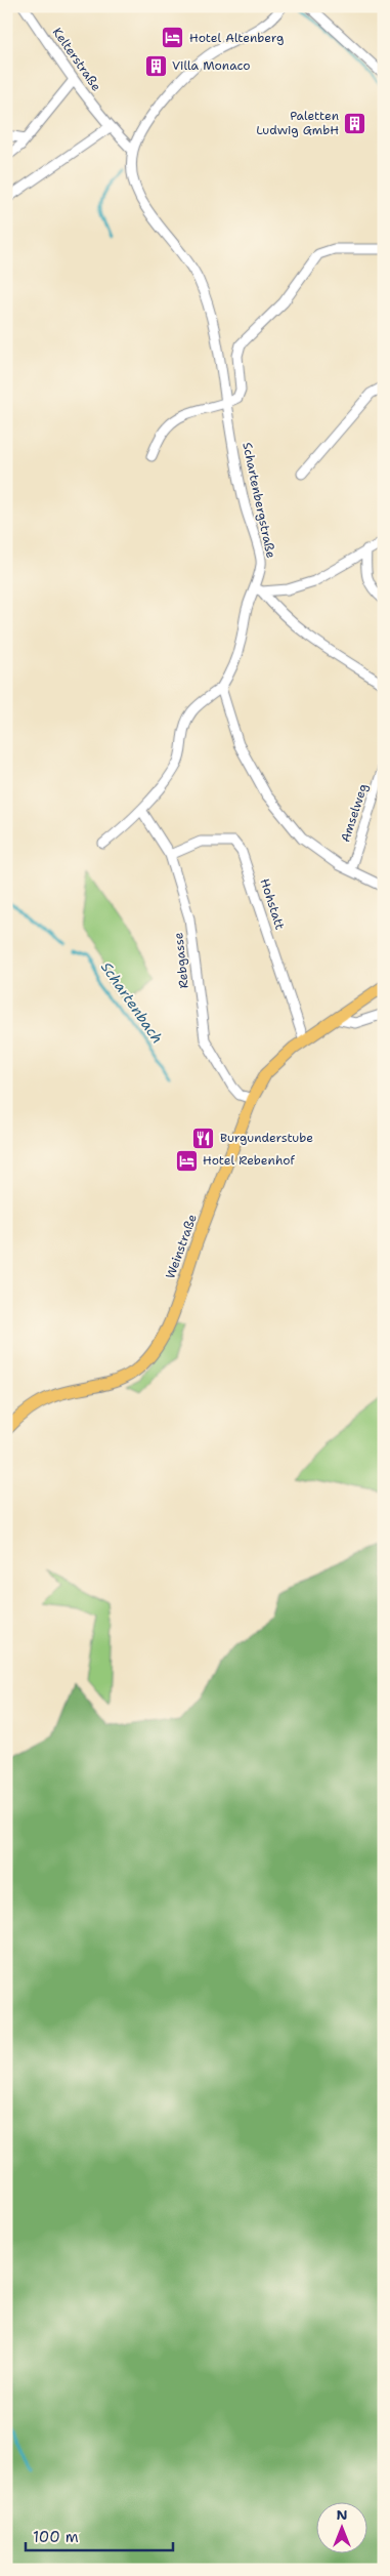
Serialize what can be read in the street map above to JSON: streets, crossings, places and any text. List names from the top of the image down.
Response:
{
  "streets": {
    "main road": ["Weinstraße"],
    "street": [
      "Kelterstraße",
      "Schartenbergstraße",
      "Amselweg",
      "Hohstatt",
      "Rebgasse"
    ]
  },
  "crossings": [
    ["Kelterstraße", "Schartenbergstraße"],
    ["Schartenbergstraße", "Rebgasse"],
    ["Hohstatt", "Rebgasse"],
    ["Hohstatt", "Weinstraße"],
    ["Rebgasse", "Weinstraße"]
  ],
  "water": ["Schartenbach"],
  "places": {
    "hotel": ["Hotel Altenberg", "Hotel Rebenhof"],
    "building": ["Villa Monaco", "Paletten Ludwig GmbH"],
    "restaurant": ["Burgunderstube"]
  },
  "scale_bar": "100 m",
  "north": "top"
}
